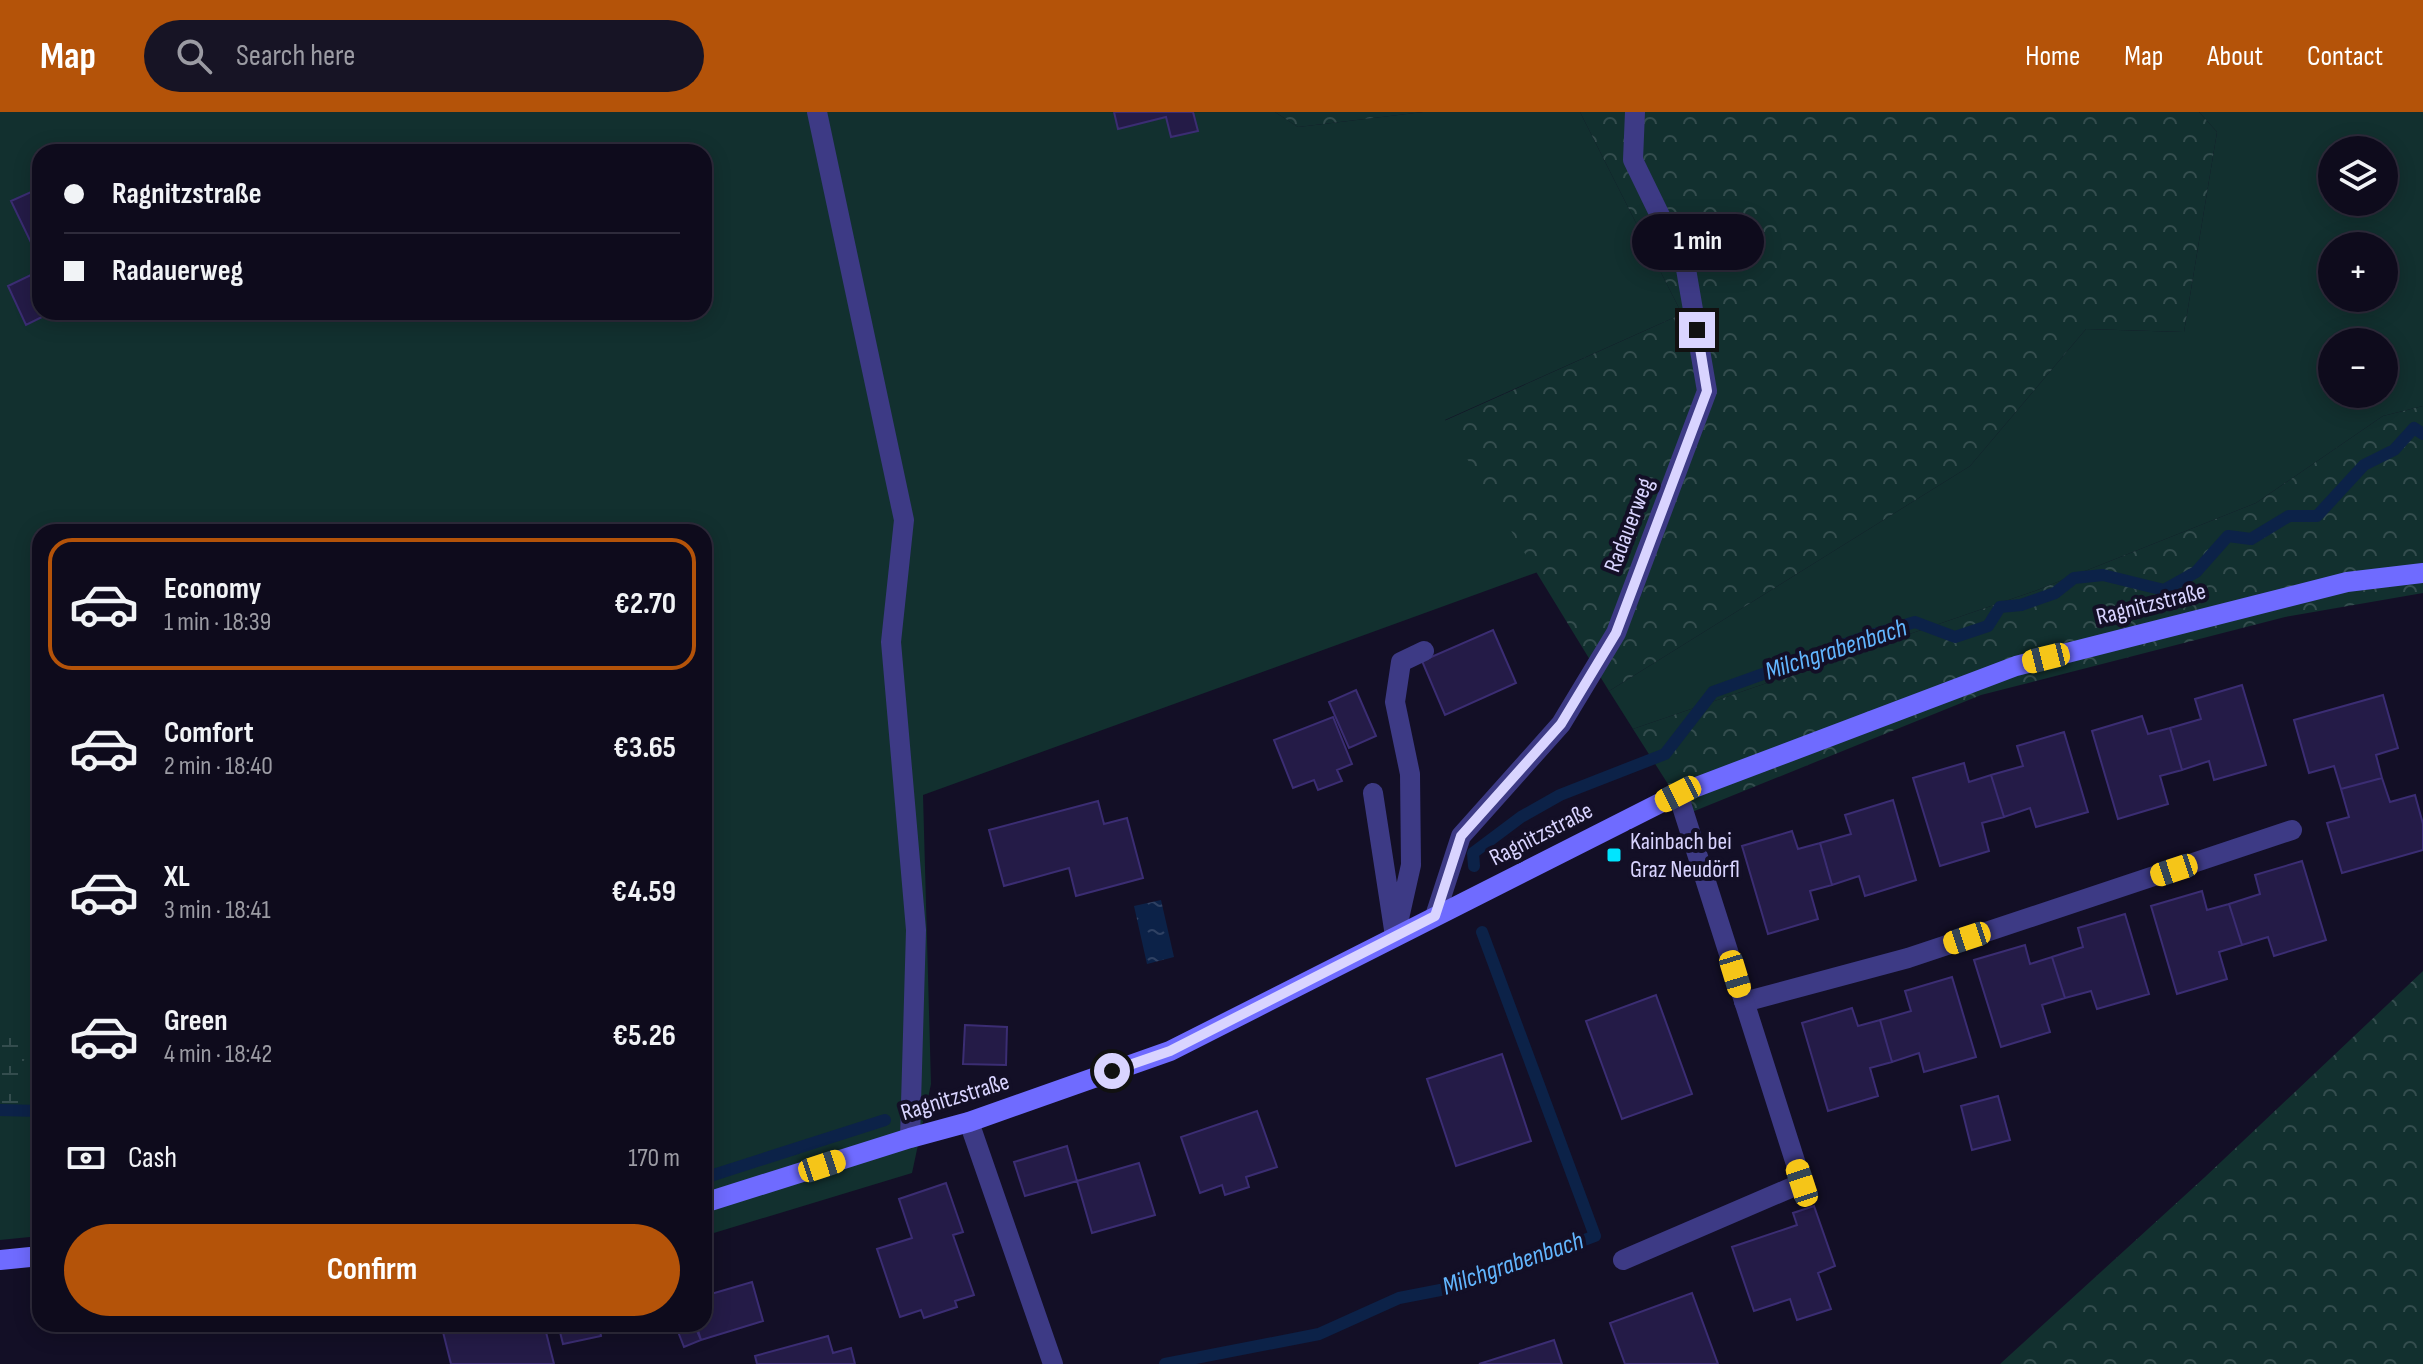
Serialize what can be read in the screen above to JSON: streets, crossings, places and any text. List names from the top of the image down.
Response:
{
  "streets": {
    "main road": ["Ragnitzstraße"],
    "street": ["Radauerweg"]
  },
  "crossings": [
    ["Radauerweg", "Ragnitzstraße"]
  ],
  "water": ["Milchgrabenbach"],
  "places": {
    "transit": ["Kainbach bei Graz Neudörfl"]
  },
  "page": {
    "header": "Map",
    "search": "Search here",
    "nav": [
      "Home",
      "Map",
      "About",
      "Contact"
    ],
    "map_buttons": ["+", "−"],
    "banner": ["Ragnitzstraße", "Radauerweg"],
    "bubble": "1 min",
    "list": [
      {
        "name": "Economy",
        "note": "1 min · 18:39",
        "value": "€2.70"
      },
      {
        "name": "Comfort",
        "note": "2 min · 18:40",
        "value": "€3.65"
      },
      {
        "name": "XL",
        "note": "3 min · 18:41",
        "value": "€4.59"
      },
      {
        "name": "Green",
        "note": "4 min · 18:42",
        "value": "€5.26"
      }
    ],
    "pay": ["Cash", "170 m"],
    "buttons": "Confirm"
  }
}
